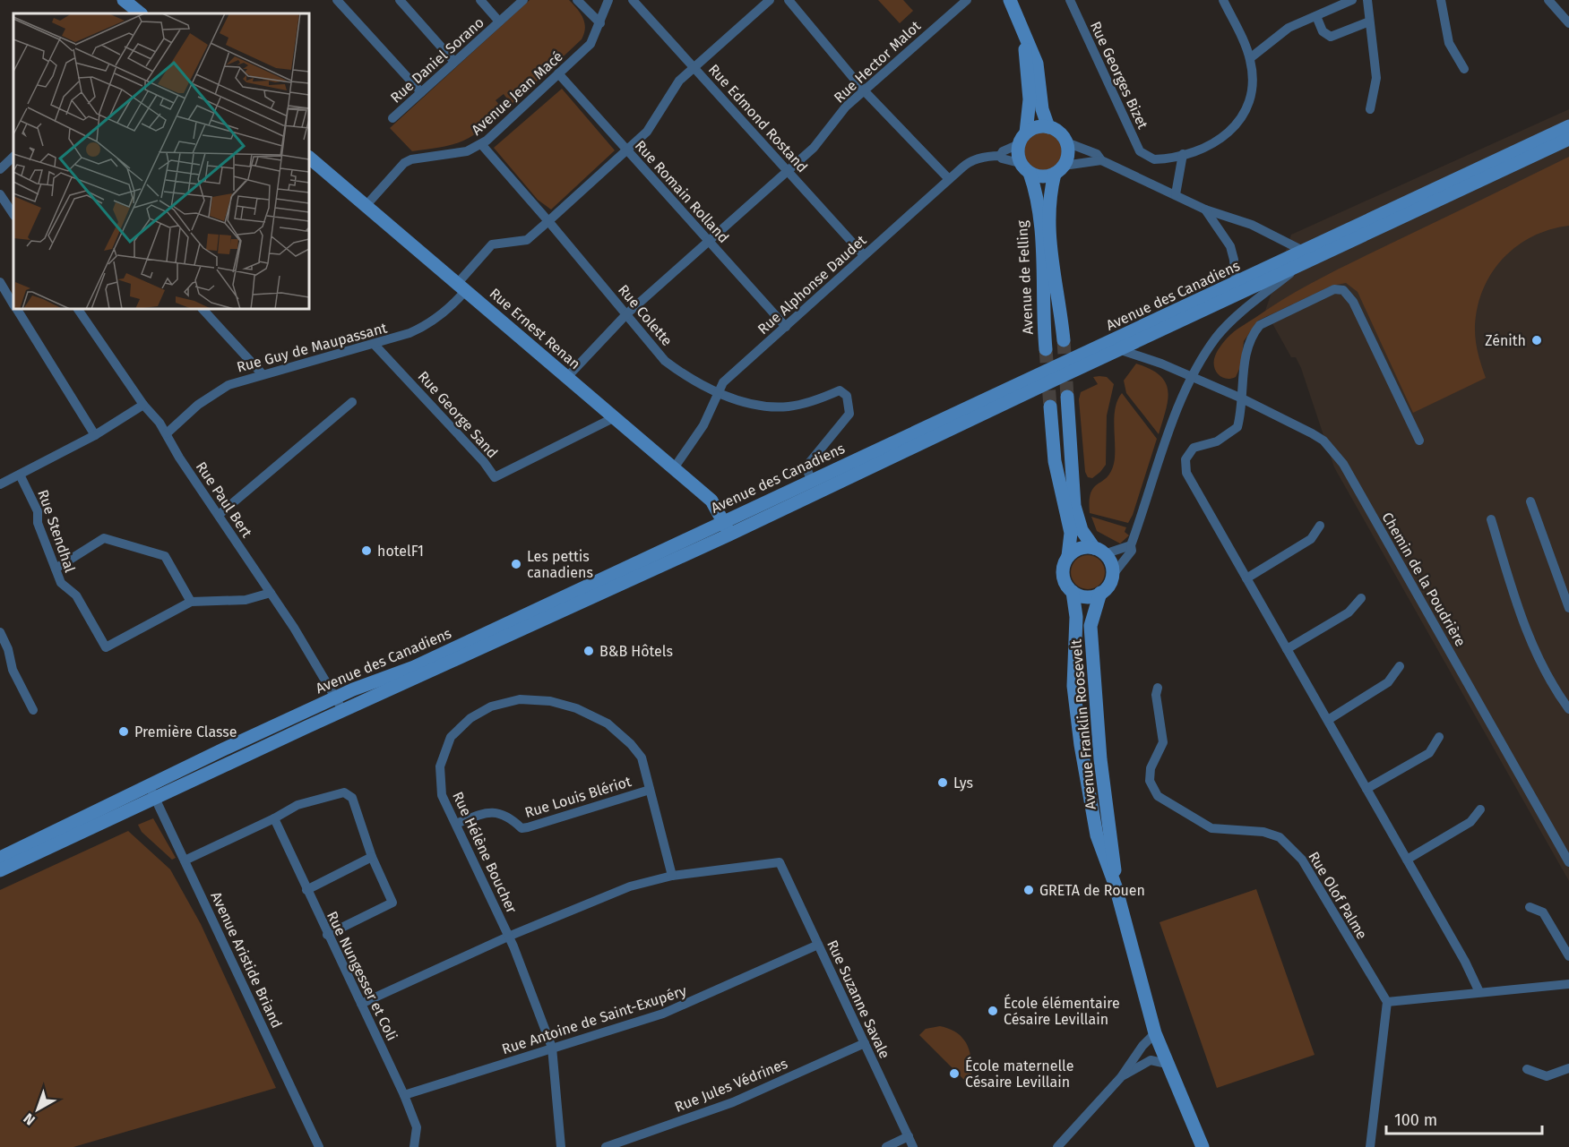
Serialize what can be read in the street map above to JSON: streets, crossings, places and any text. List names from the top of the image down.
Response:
{
  "streets": {
    "main road": [
      "Avenue de Felling",
      "Avenue des Canadiens",
      "Rue Ernest Renan",
      "Avenue Franklin Roosevelt"
    ],
    "street": [
      "Rue Daniel Sorano",
      "Rue Hector Malot",
      "Rue Georges Bizet",
      "Avenue Jean Macé",
      "Rue Edmond Rostand",
      "Rue Romain Rolland",
      "Rue Alphonse Daudet",
      "Rue Colette",
      "Rue Guy de Maupassant",
      "Rue George Sand",
      "Rue Paul Bert",
      "Rue Stendhal",
      "Chemin de la Poudrière",
      "Rue Louis Blériot",
      "Rue Hélène Boucher",
      "Rue Olof Palme",
      "Avenue Aristide Briand",
      "Rue Nungesser et Coli",
      "Rue Suzanne Savale",
      "Rue Antoine de Saint-Exupéry",
      "Rue Jules Védrines"
    ]
  },
  "crossings": [
    ["Rue Hector Malot", "Rue Edmond Rostand"],
    ["Rue Hector Malot", "Rue Romain Rolland"],
    ["Rue Hector Malot", "Rue Colette"],
    ["Rue Hector Malot", "Rue Ernest Renan"],
    ["Avenue Jean Macé", "Rue Romain Rolland"],
    ["Avenue Jean Macé", "Rue Colette"],
    ["Avenue Jean Macé", "Rue Ernest Renan"],
    ["Rue Edmond Rostand", "Rue Alphonse Daudet"],
    ["Rue Edmond Rostand", "Rue Guy de Maupassant"],
    ["Rue Romain Rolland", "Rue Alphonse Daudet"],
    ["Rue Romain Rolland", "Rue Guy de Maupassant"],
    ["Avenue de Felling", "Rue Alphonse Daudet"],
    ["Rue Alphonse Daudet", "Rue Colette"],
    ["Rue Alphonse Daudet", "Rue Ernest Renan"],
    ["Avenue des Canadiens", "Rue Colette"],
    ["Avenue des Canadiens", "Rue Ernest Renan"],
    ["Avenue des Canadiens", "Rue Paul Bert"],
    ["Avenue des Canadiens", "Chemin de la Poudrière"],
    ["Avenue des Canadiens", "Avenue Aristide Briand"],
    ["Rue Colette", "Rue Guy de Maupassant"],
    ["Rue Ernest Renan", "Rue Guy de Maupassant"],
    ["Rue Ernest Renan", "Rue George Sand"],
    ["Rue Guy de Maupassant", "Rue George Sand"],
    ["Rue Guy de Maupassant", "Rue Paul Bert"],
    ["Rue Louis Blériot", "Rue Hélène Boucher"],
    ["Rue Hélène Boucher", "Rue Suzanne Savale"],
    ["Rue Hélène Boucher", "Rue Antoine de Saint-Exupéry"],
    ["Rue Nungesser et Coli", "Rue Antoine de Saint-Exupéry"],
    ["Rue Suzanne Savale", "Rue Antoine de Saint-Exupéry"],
    ["Rue Suzanne Savale", "Rue Jules Védrines"]
  ],
  "places": [
    "Zénith",
    "hotelF1",
    "Les pettis canadiens",
    "B&B Hôtels",
    "Première Classe",
    "Lys",
    "GRETA de Rouen",
    "École élémentaire Césaire Levillain",
    "École maternelle Césaire Levillain"
  ],
  "scale_bar": "100 m",
  "north": "bottom left"
}
